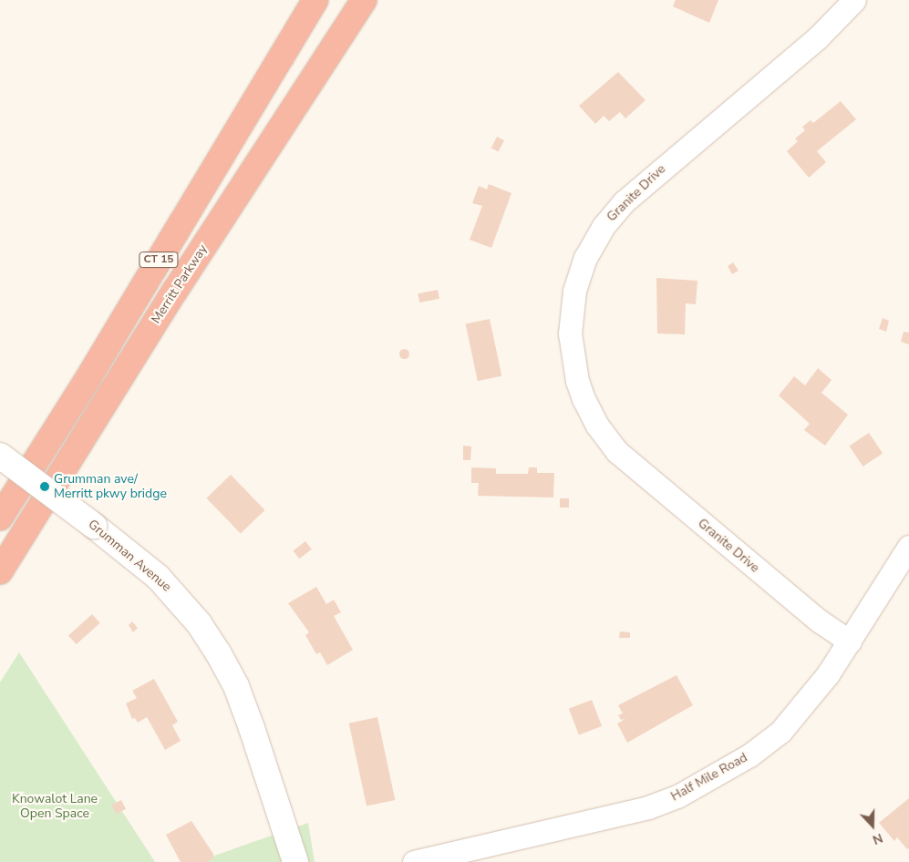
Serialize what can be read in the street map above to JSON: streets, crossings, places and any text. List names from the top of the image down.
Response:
{
  "streets": {
    "highway": ["CT 15", "Merritt Parkway"],
    "street": ["Granite Drive", "Grumman Avenue", "Half Mile Road"]
  },
  "crossings": [
    ["Granite Drive", "Half Mile Road"]
  ],
  "parks": ["Knowalot Lane Open Space"],
  "places": ["Grumman ave/ Merritt pkwy bridge"],
  "north": "bottom"
}
